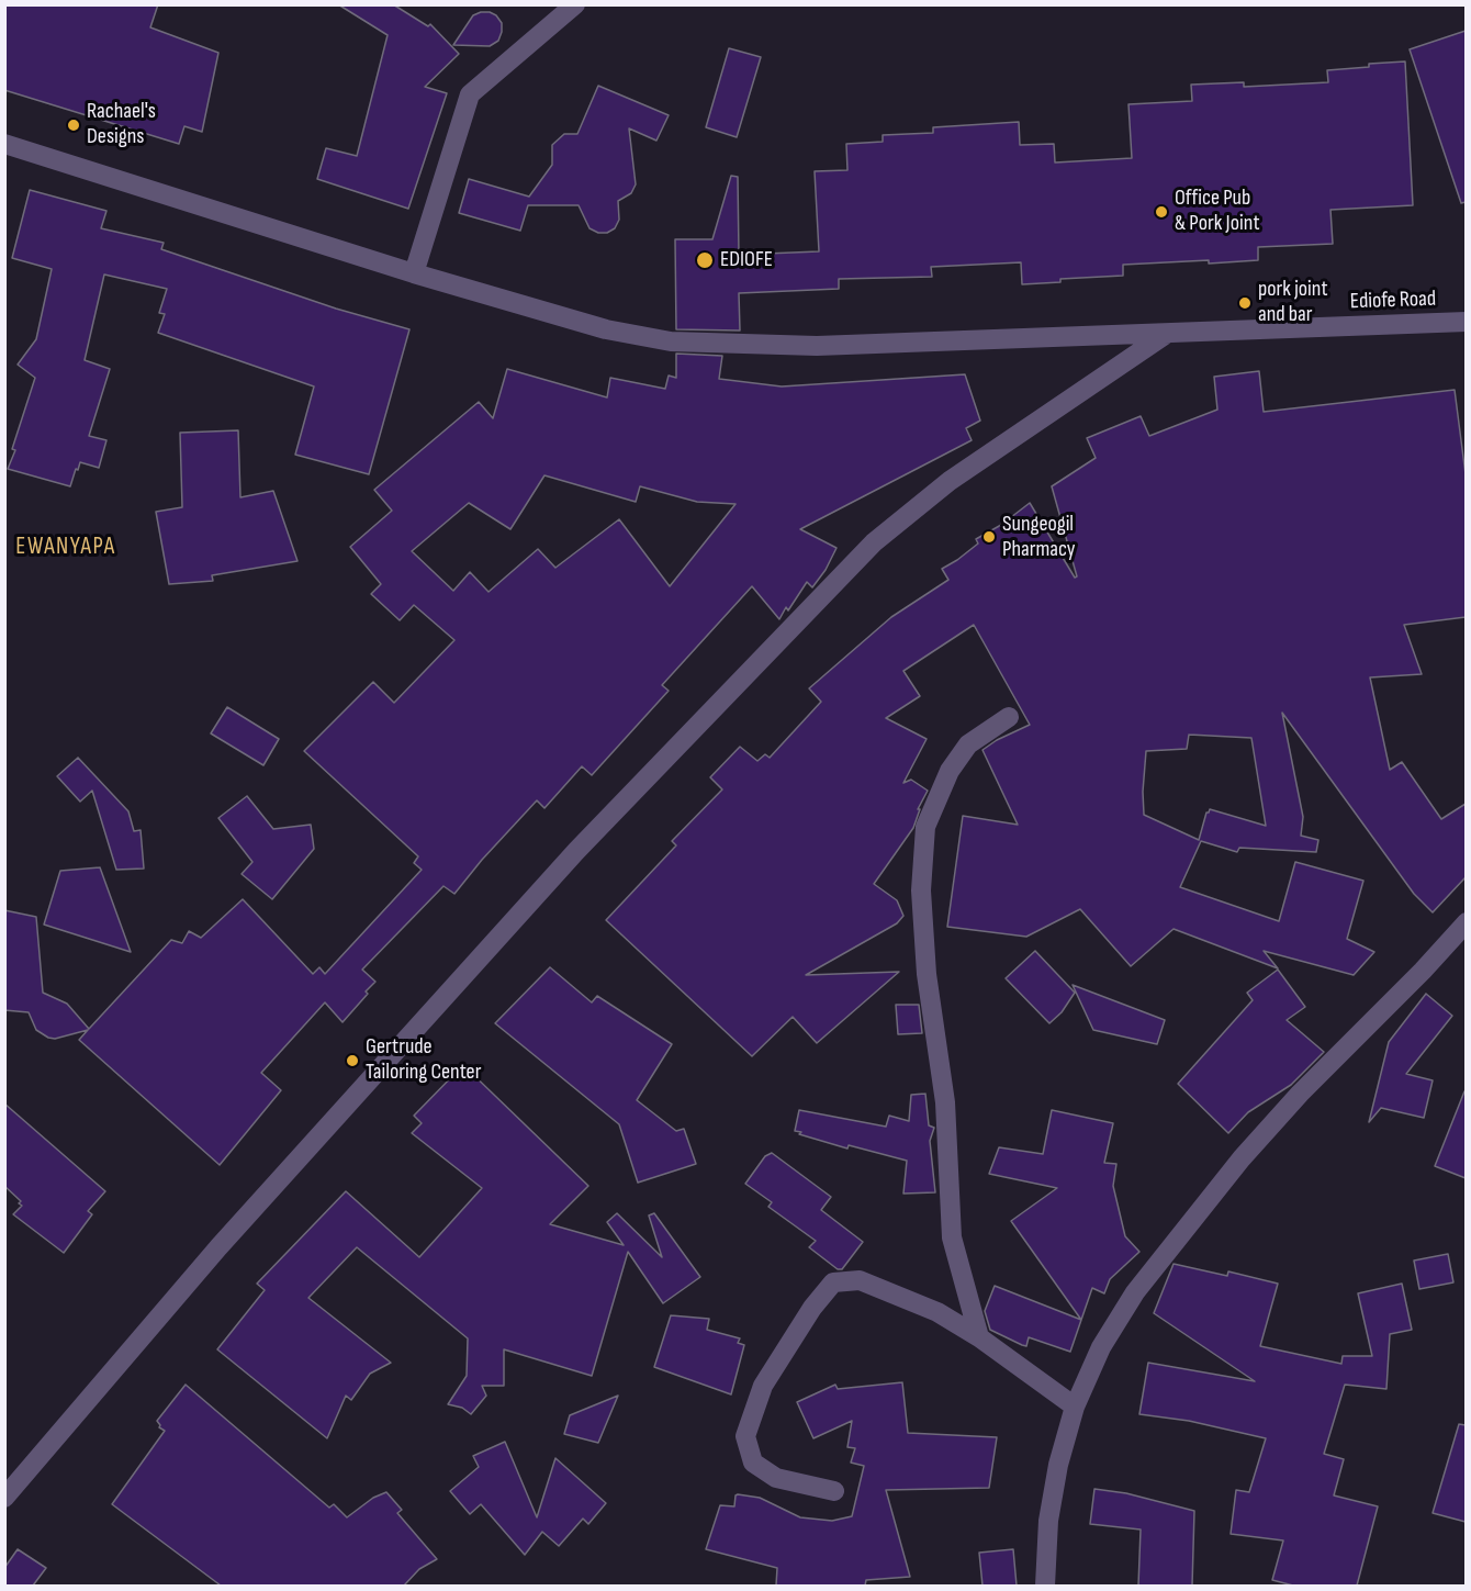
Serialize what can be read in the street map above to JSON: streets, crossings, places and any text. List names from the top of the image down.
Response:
{
  "streets": {
    "street": ["Ediofe Road"]
  },
  "districts": ["EWANYAPA"],
  "places": [
    "Rachael's Designs",
    "Office Pub & Pork Joint",
    "EDIOFE",
    "pork joint and bar",
    "Sungeogil Pharmacy",
    "Gertrude Tailoring Center"
  ]
}
